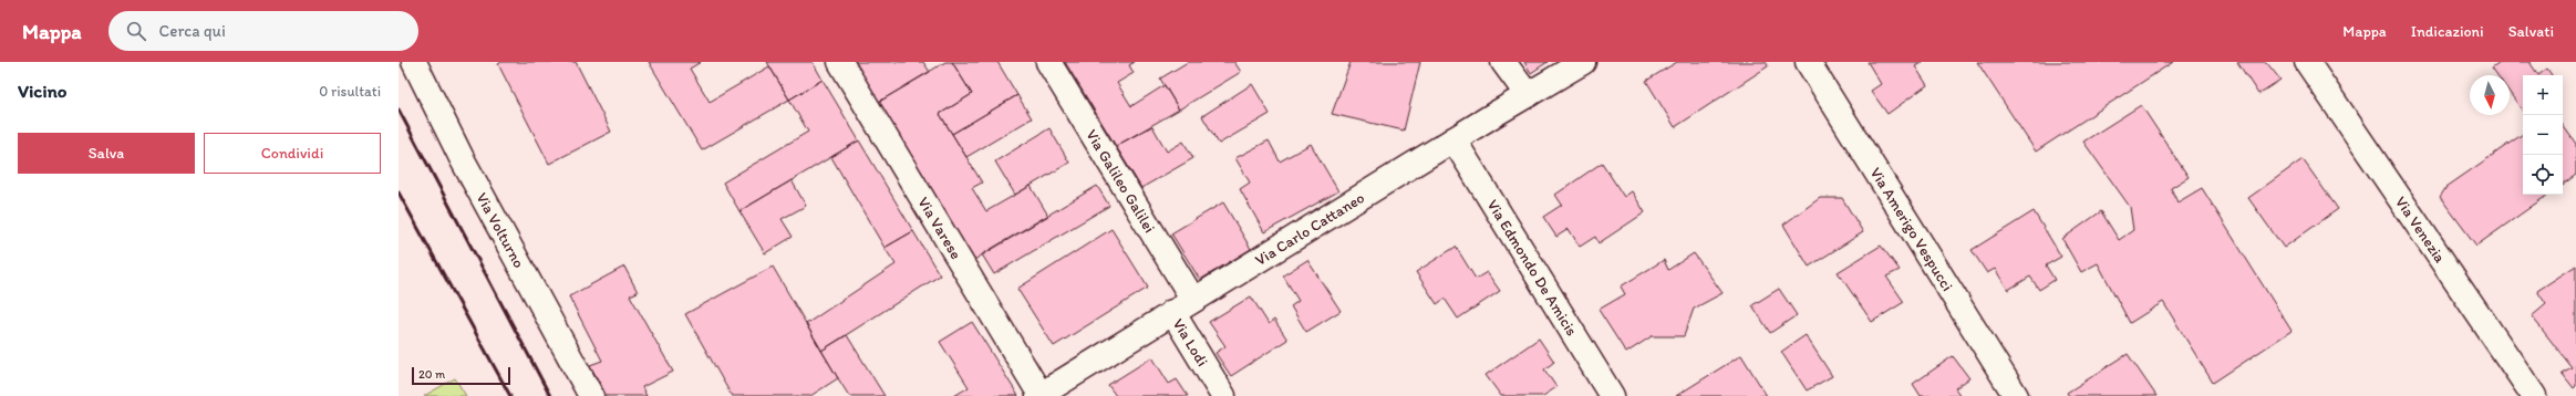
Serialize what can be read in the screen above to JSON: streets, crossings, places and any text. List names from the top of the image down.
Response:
{
  "streets": {
    "street": [
      "Via Galileo Galilei",
      "Via Varese",
      "Via Carlo Cattaneo",
      "Via Amerigo Vespucci",
      "Via Venezia",
      "Via Volturno",
      "Via Edmondo De Amicis",
      "Via Lodi"
    ]
  },
  "crossings": [
    ["Via Galileo Galilei", "Via Carlo Cattaneo"],
    ["Via Varese", "Via Carlo Cattaneo"],
    ["Via Carlo Cattaneo", "Via Edmondo De Amicis"],
    ["Via Carlo Cattaneo", "Via Lodi"]
  ],
  "scale_bar": "20 m",
  "north": "bottom",
  "page": {
    "header": "Mappa",
    "search": "Cerca qui",
    "nav": ["Mappa", "Indicazioni", "Salvati"],
    "heading": ["Vicino", "0 risultati"],
    "map_buttons": ["+", "−"],
    "buttons": ["Salva", "Condividi"],
    "scale": "20 m"
  }
}
